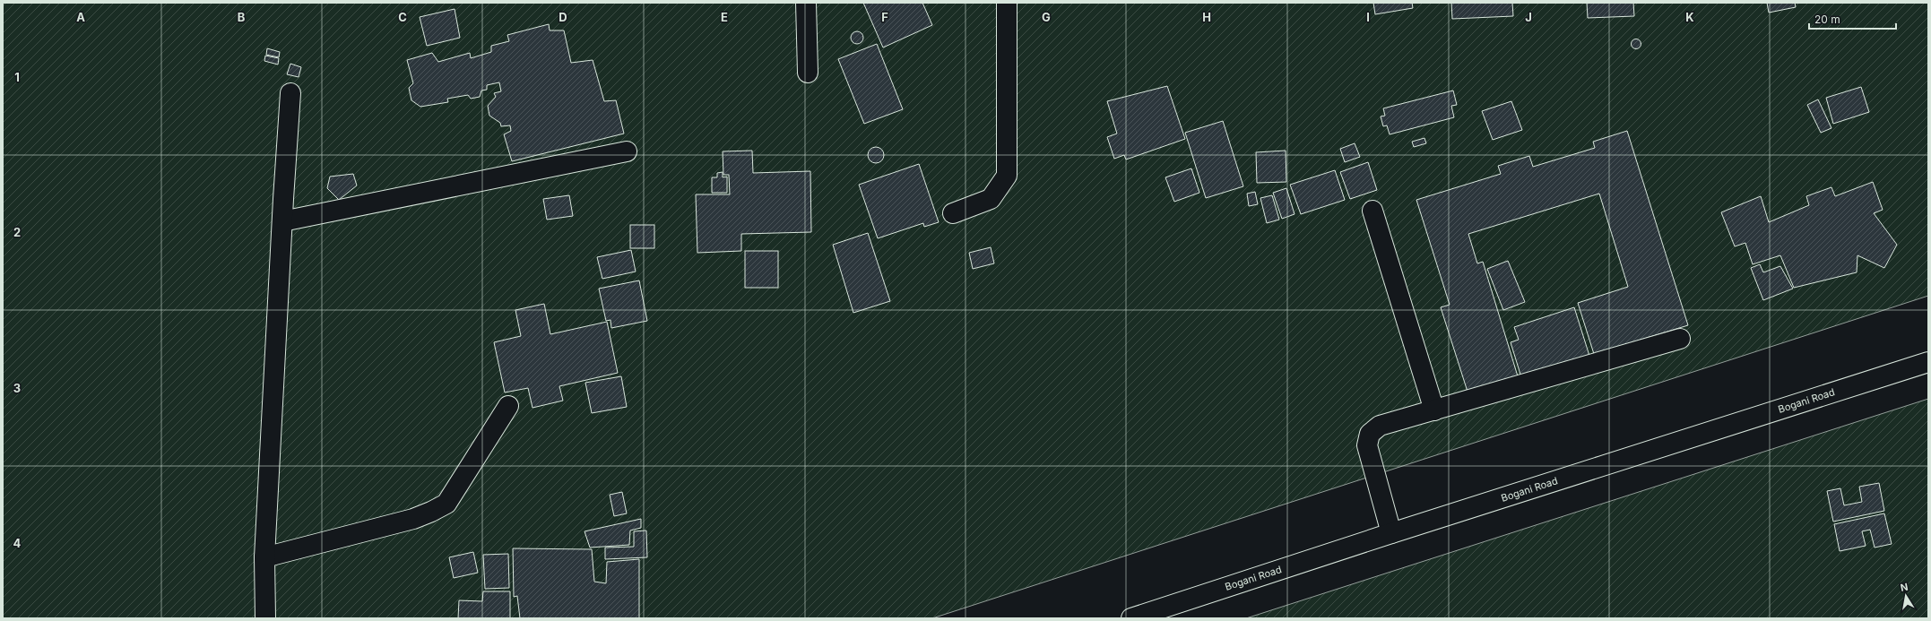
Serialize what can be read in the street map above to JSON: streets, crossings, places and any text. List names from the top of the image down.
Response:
{
  "streets": {
    "street": ["Bogani Road"]
  },
  "scale_bar": "20 m",
  "north": "top",
  "grid": {
    "columns": [
      "A",
      "B",
      "C",
      "D",
      "E",
      "F",
      "G",
      "H",
      "I",
      "J",
      "K"
    ],
    "rows": [
      "1",
      "2",
      "3",
      "4"
    ]
  }
}
